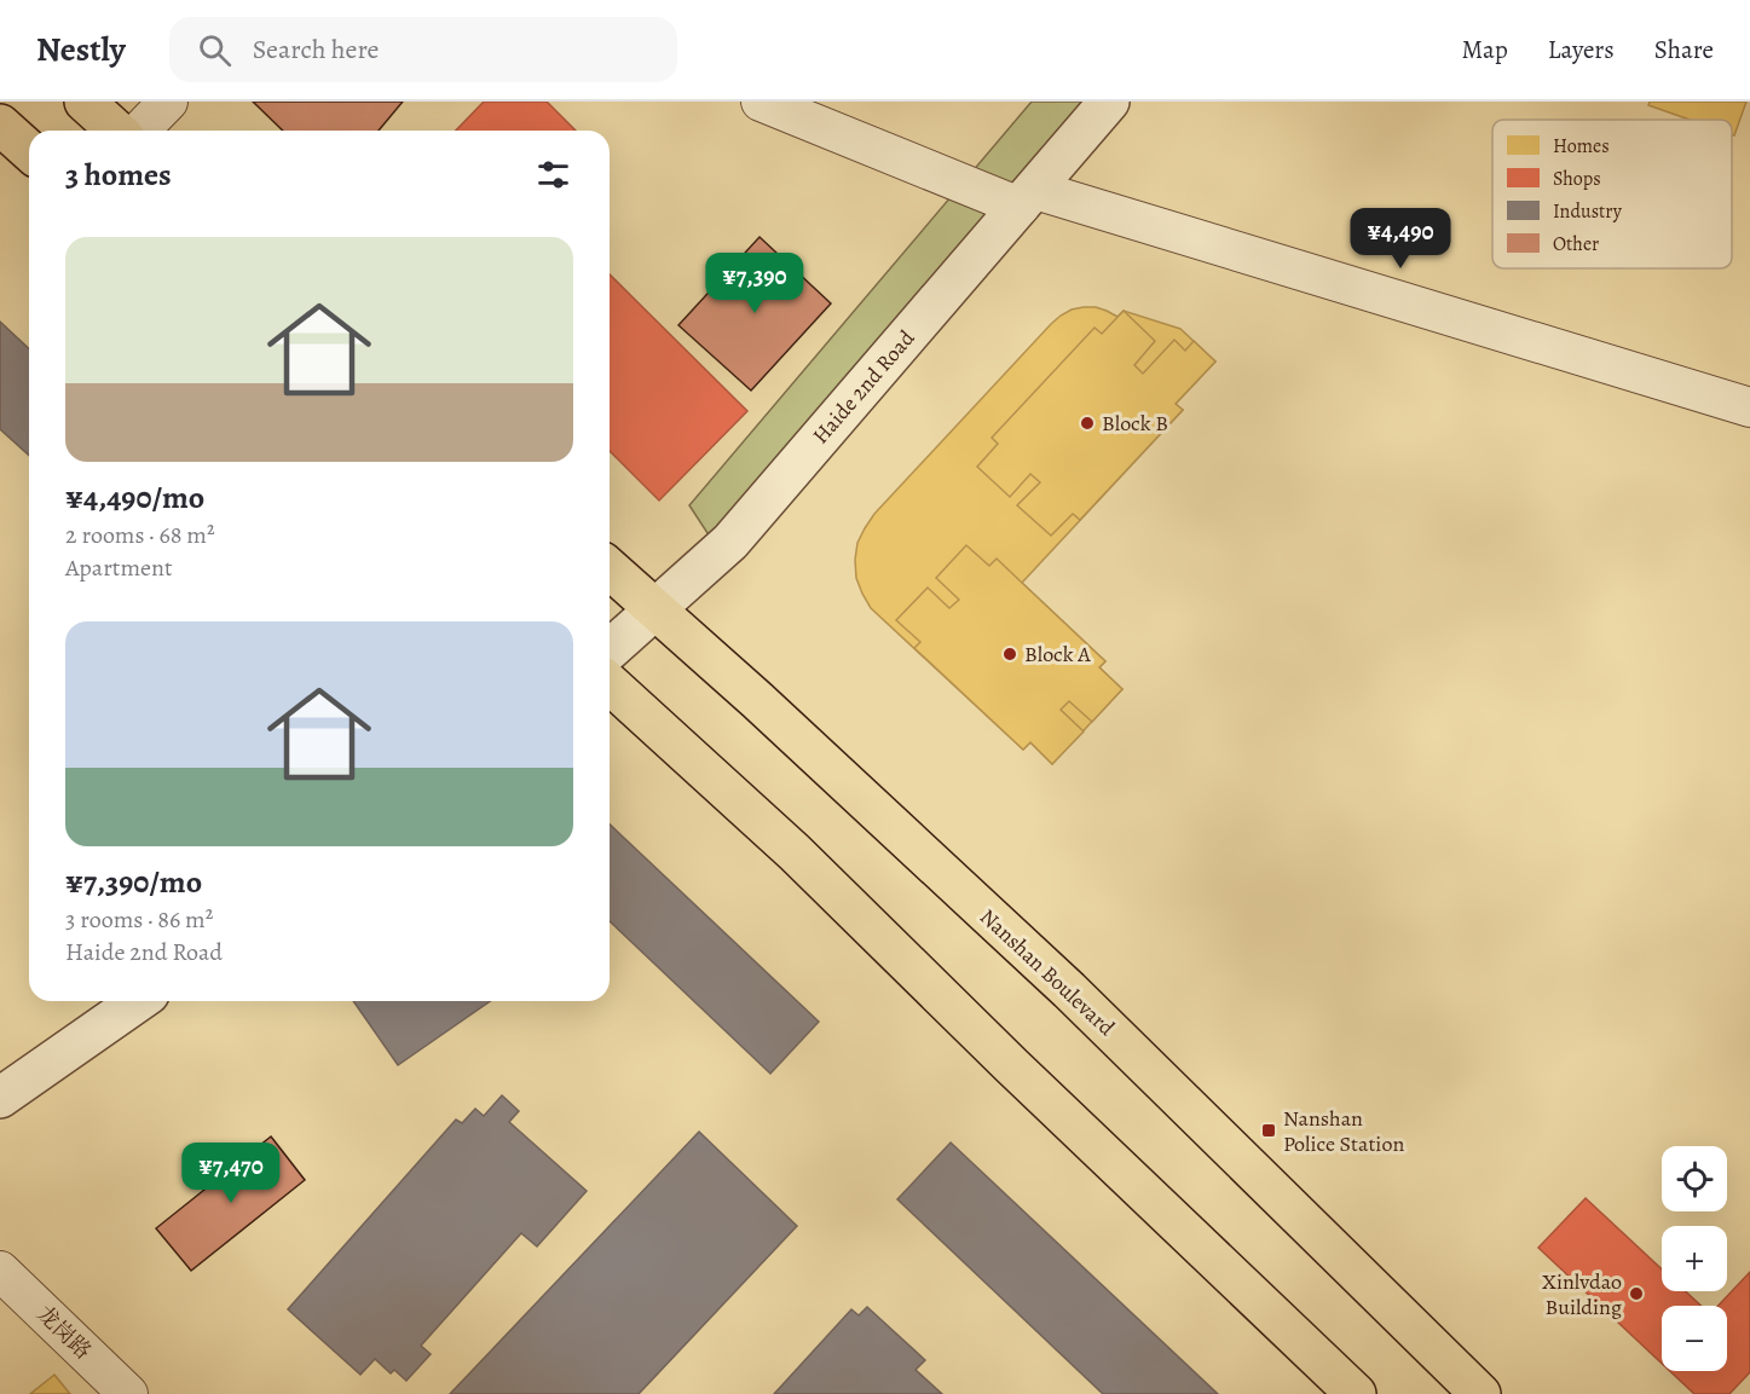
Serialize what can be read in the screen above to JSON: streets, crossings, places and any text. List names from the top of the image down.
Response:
{
  "streets": {
    "main road": ["Nanshan Boulevard"],
    "street": ["Haide 2nd Road", "龙岗路"]
  },
  "crossings": [
    ["Haide 2nd Road", "Nanshan Boulevard"]
  ],
  "places": {
    "other": ["Block B", "Block A", "Xinlvdao Building"],
    "transit": ["Nanshan Police Station"]
  },
  "legend": [
    "Homes",
    "Shops",
    "Industry",
    "Other"
  ],
  "page": {
    "header": "Nestly",
    "search": "Search here",
    "nav": ["Map", "Layers", "Share"],
    "heading": "3 homes",
    "price": ["¥4,490", "¥7,390", "¥7,470"],
    "list": [
      {
        "name": "¥4,490/mo",
        "note": "2 rooms · 68 m² · Apartment"
      },
      {
        "name": "¥7,390/mo",
        "note": "3 rooms · 86 m² · Haide 2nd Road"
      }
    ],
    "map_buttons": ["+", "−"]
  }
}
